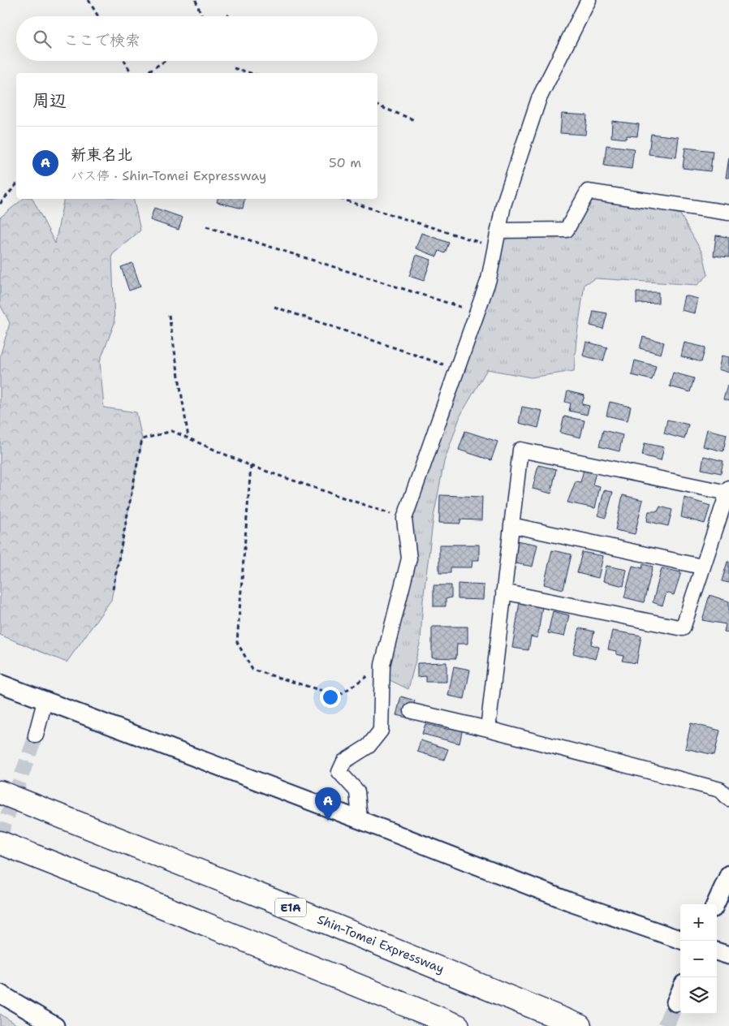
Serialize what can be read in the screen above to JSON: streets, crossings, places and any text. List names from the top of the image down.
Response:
{
  "streets": {
    "highway": ["E1A", "Shin-Tomei Expressway"]
  },
  "page": {
    "search": "ここで検索",
    "heading": "周辺",
    "list": [
      {
        "mark": "A",
        "name": "新東名北",
        "note": "バス停 · Shin-Tomei Expressway",
        "value": "50 m"
      }
    ],
    "pins": "A",
    "map_buttons": ["+", "−"]
  }
}
